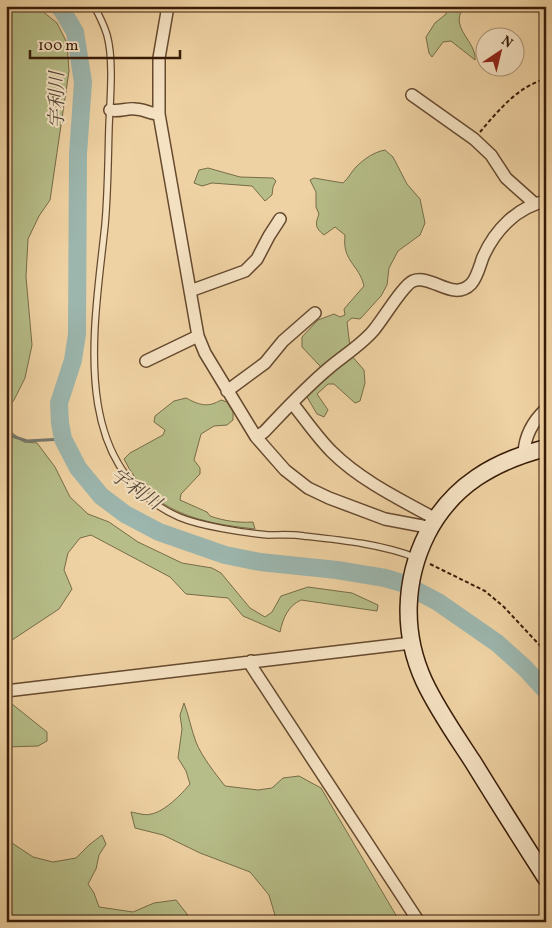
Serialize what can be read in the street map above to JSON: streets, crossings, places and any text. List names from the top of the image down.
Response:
{
  "water": ["宇利川"],
  "scale_bar": "100 m",
  "north": "top right"
}
